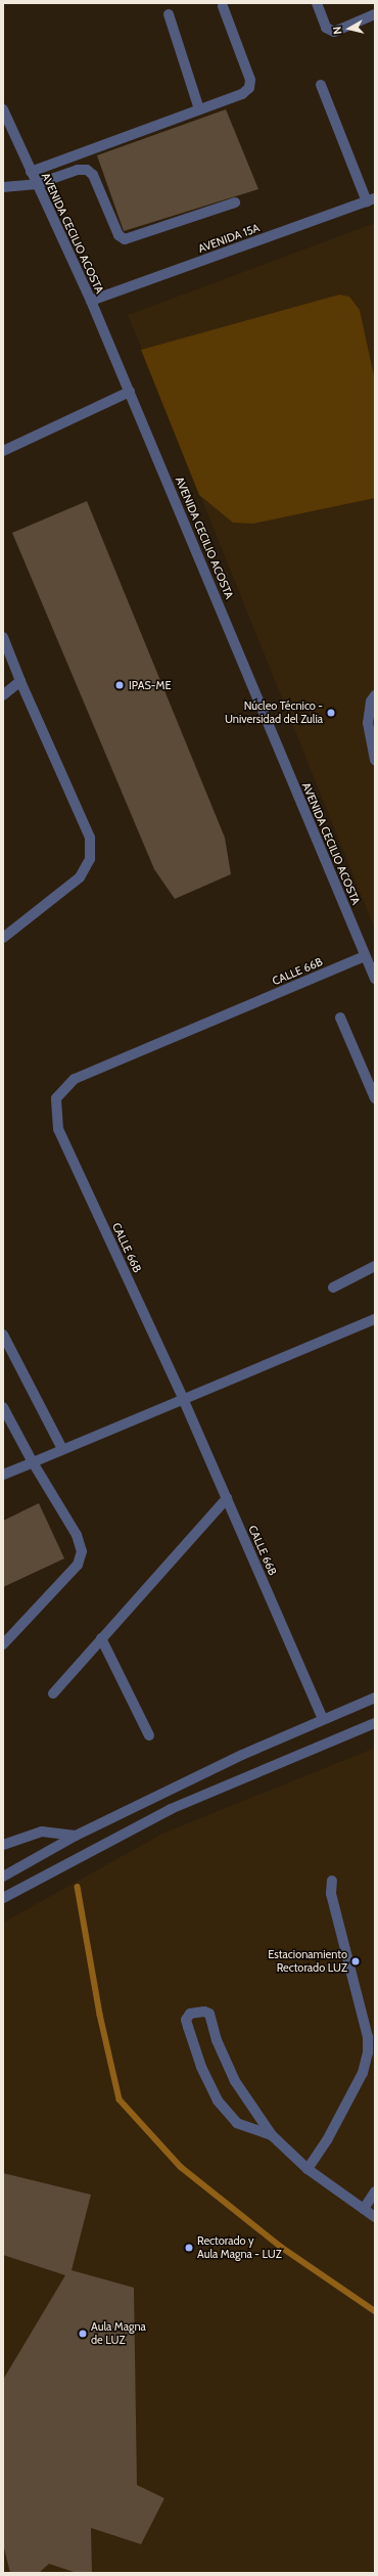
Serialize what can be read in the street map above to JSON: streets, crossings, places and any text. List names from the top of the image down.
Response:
{
  "streets": {
    "street": ["AVENIDA CECILIO ACOSTA", "AVENIDA 15A", "CALLE 66B"]
  },
  "crossings": [
    ["AVENIDA CECILIO ACOSTA", "AVENIDA 15A"],
    ["AVENIDA CECILIO ACOSTA", "CALLE 66B"]
  ],
  "places": [
    "IPAS-ME",
    "Núcleo Técnico - Universidad del Zulia",
    "Estacionamiento Rectorado LUZ",
    "Rectorado y Aula Magna - LUZ",
    "Aula Magna de LUZ"
  ],
  "north": "left"
}
